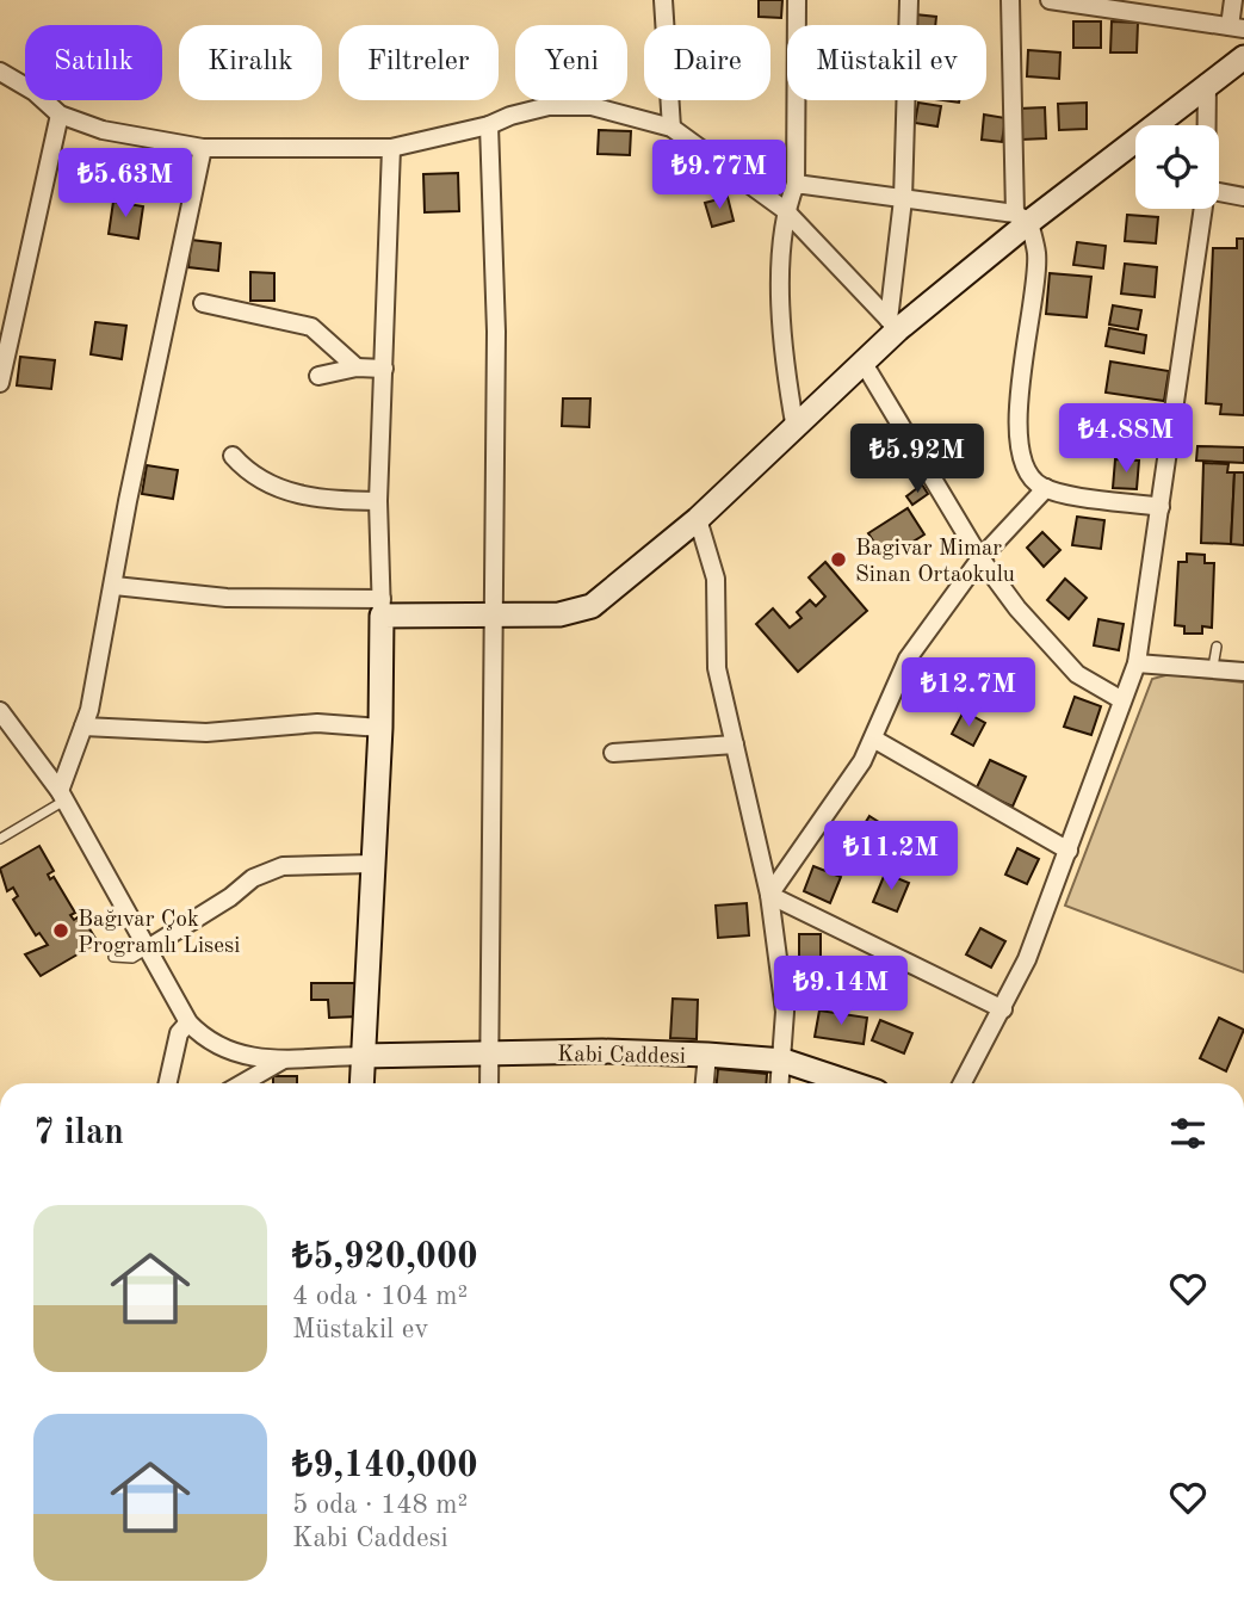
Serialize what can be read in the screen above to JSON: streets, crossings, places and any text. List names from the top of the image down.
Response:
{
  "streets": {
    "street": ["Kabi Caddesi"]
  },
  "places": ["Bagivar Mimar Sinan Ortaokulu", "Bağıvar Çok Programlı Lisesi"],
  "page": {
    "chip": [
      "Satılık",
      "Kiralık",
      "Filtreler",
      "Yeni",
      "Daire",
      "Müstakil ev"
    ],
    "price": [
      "₺9.77M",
      "₺5.63M",
      "₺4.88M",
      "₺5.92M",
      "₺12.7M",
      "₺11.2M",
      "₺9.14M"
    ],
    "heading": "7 ilan",
    "list": [
      {
        "name": "₺5,920,000",
        "note": "4 oda · 104 m² · Müstakil ev"
      },
      {
        "name": "₺9,140,000",
        "note": "5 oda · 148 m² · Kabi Caddesi"
      }
    ]
  }
}
